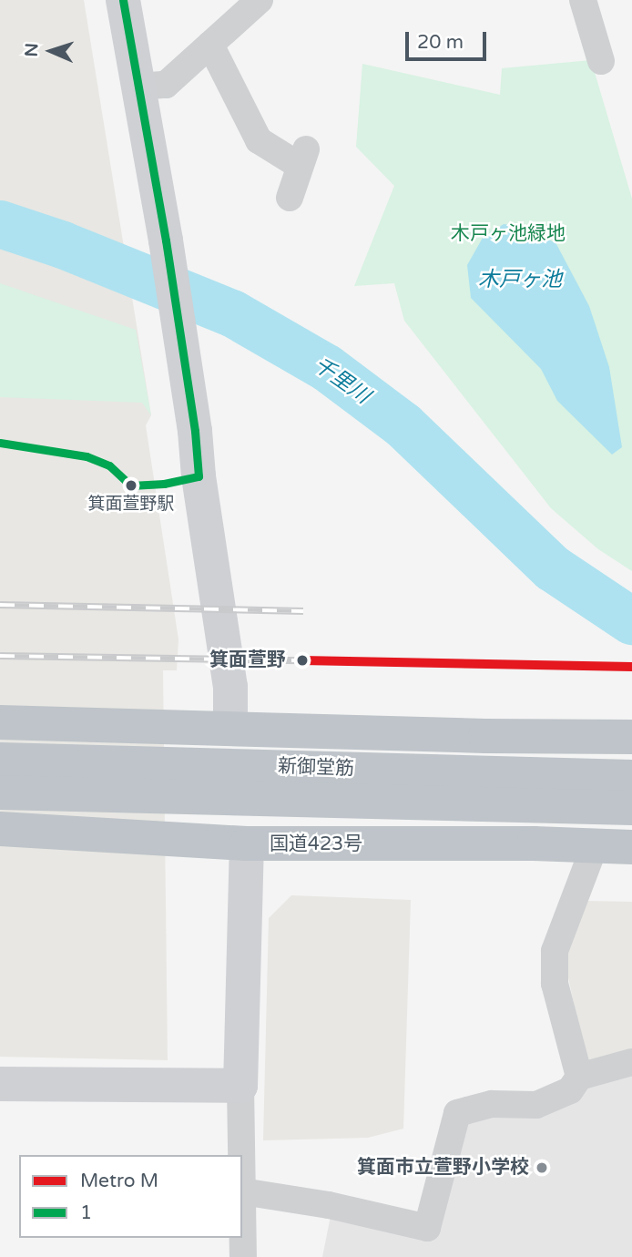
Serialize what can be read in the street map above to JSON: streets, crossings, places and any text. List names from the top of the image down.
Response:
{
  "streets": {
    "highway": ["新御堂筋", "国道423号"]
  },
  "water": ["木戸ヶ池", "千里川"],
  "parks": ["木戸ヶ池緑地"],
  "places": ["箕面萱野駅", "箕面萱野", "箕面市立萱野小学校"],
  "lines": ["transit line 1", "metro line M"],
  "legend": ["Metro M", "1"],
  "scale_bar": "20 m",
  "north": "left"
}
